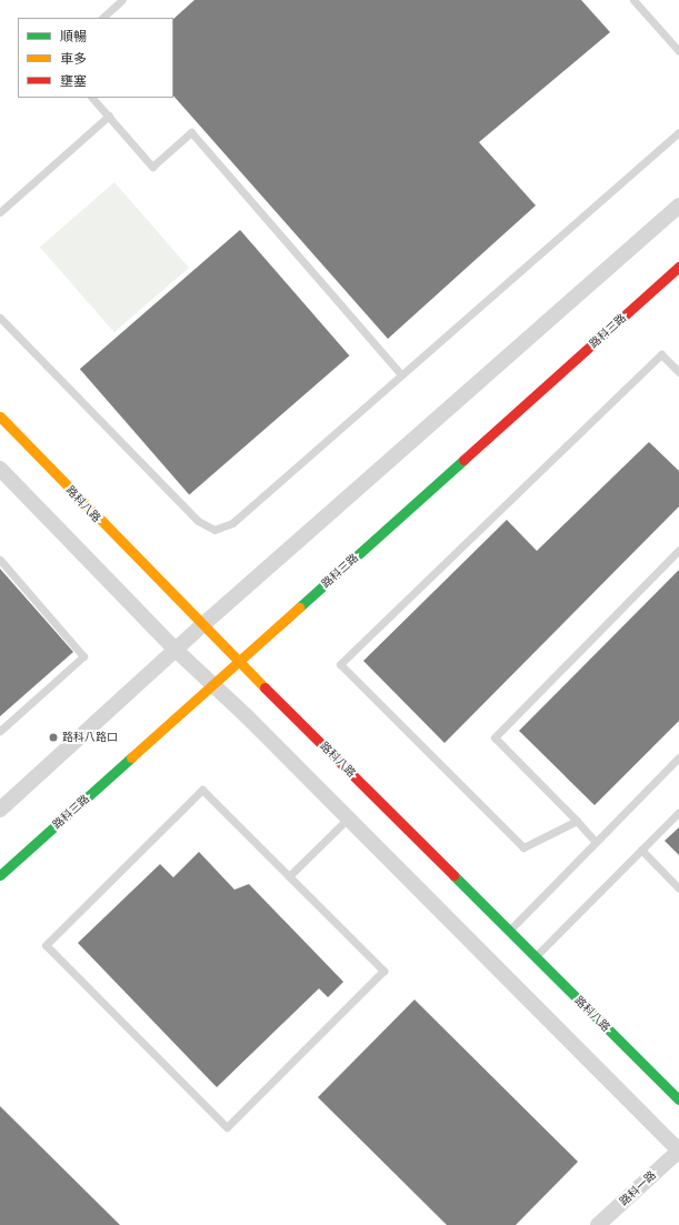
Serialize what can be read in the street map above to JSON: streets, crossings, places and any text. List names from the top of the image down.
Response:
{
  "streets": {
    "street": ["路科三路", "路科八路", "路科一路"]
  },
  "crossings": [
    ["路科三路", "路科八路"]
  ],
  "places": ["路科八路口"],
  "legend": ["順暢", "車多", "壅塞"]
}
